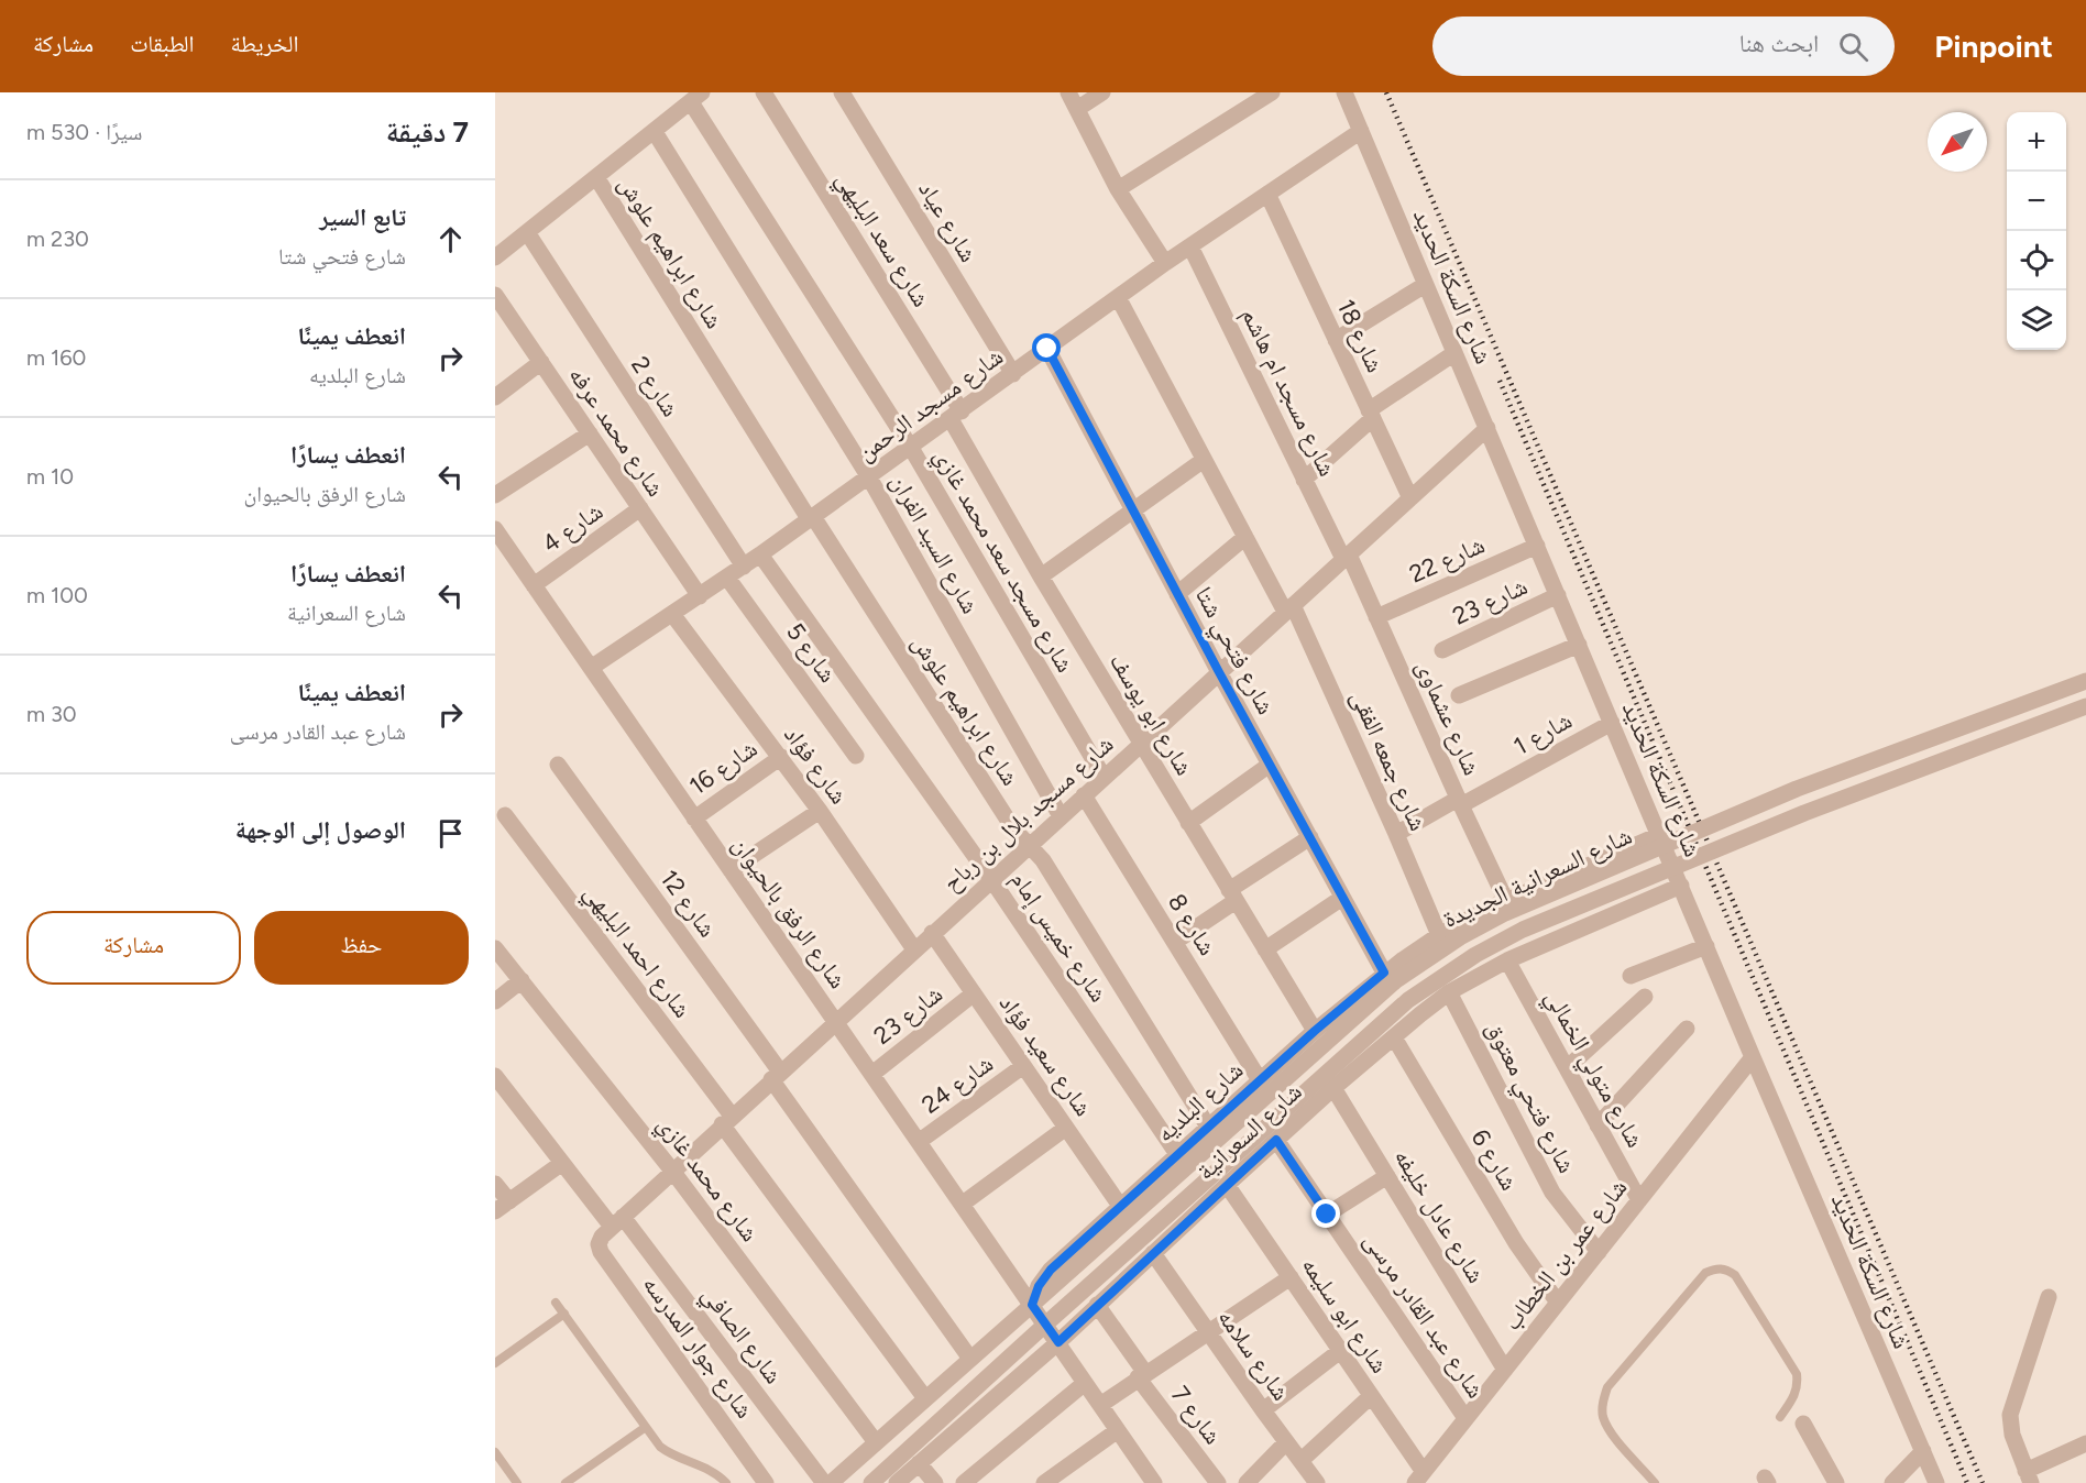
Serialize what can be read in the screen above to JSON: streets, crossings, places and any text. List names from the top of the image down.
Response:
{
  "streets": {
    "street": [
      "شارع عياد",
      "شارع سعد البليهي",
      "شارع ابراهيم علوش",
      "شارع السكة الحديد",
      "شارع 18",
      "شارع 2",
      "شارع مسجد ام هاشم",
      "شارع مسجد الرحمن",
      "شارع محمد عرفه",
      "شارع 4",
      "شارع السيد الفران",
      "شارع 22",
      "شارع مسجد سعد محمد غازي",
      "شارع 23",
      "شارع فتحي شتا",
      "شارع 5",
      "شارع ابو يوسف",
      "شارع عشماوى",
      "شارع 1",
      "شارع جمعه الفقى",
      "شارع فؤاد",
      "شارع 16",
      "شارع مسجد بلال بن رباح",
      "شارع السعرانية الجديدة",
      "شارع 12",
      "شارع الرفق بالحيوان",
      "شارع 8",
      "شارع خميس إمام",
      "شارع احمد البليهي",
      "شارع سعيد فؤاد",
      "شارع متولي الخمالي",
      "شارع 24",
      "شارع فتحي معتوق",
      "شارع البلديه",
      "شارع السعرانية",
      "شارع 6",
      "شارع محمد غازي",
      "شارع عادل خليفه",
      "شارع عمر بن الخطاب",
      "شارع ابو سليمه",
      "شارع عبد القادر مرسى",
      "شارع الصافي",
      "شارع جوار المدرسه",
      "شارع سلامه",
      "شارع 7"
    ]
  },
  "crossings": [
    ["شارع عياد", "شارع مسجد الرحمن"],
    ["شارع سعد البليهي", "شارع مسجد الرحمن"],
    ["شارع سعد البليهي", "شارع ابو يوسف"],
    ["شارع ابراهيم علوش", "شارع مسجد الرحمن"],
    ["شارع ابراهيم علوش", "شارع مسجد بلال بن رباح"],
    ["شارع ابراهيم علوش", "شارع البلديه"],
    ["شارع السكة الحديد", "شارع مسجد الرحمن"],
    ["شارع السكة الحديد", "شارع 22"],
    ["شارع السكة الحديد", "شارع 23"],
    ["شارع السكة الحديد", "شارع 1"],
    ["شارع السكة الحديد", "شارع مسجد بلال بن رباح"],
    ["شارع السكة الحديد", "شارع البلديه"],
    ["شارع السكة الحديد", "شارع السعرانية"],
    ["شارع السكة الحديد", "شارع عمر بن الخطاب"],
    ["شارع 18", "شارع مسجد الرحمن"],
    ["شارع 18", "شارع مسجد بلال بن رباح"],
    ["شارع 2", "شارع مسجد الرحمن"],
    ["شارع مسجد ام هاشم", "شارع مسجد الرحمن"],
    ["شارع مسجد ام هاشم", "شارع عشماوى"],
    ["شارع مسجد ام هاشم", "شارع مسجد بلال بن رباح"],
    ["شارع مسجد الرحمن", "شارع محمد عرفه"],
    ["شارع مسجد الرحمن", "شارع السيد الفران"],
    ["شارع مسجد الرحمن", "شارع مسجد سعد محمد غازي"],
    ["شارع مسجد الرحمن", "شارع فتحي شتا"],
    ["شارع مسجد الرحمن", "شارع 5"],
    ["شارع مسجد الرحمن", "شارع ابو يوسف"],
    ["شارع مسجد الرحمن", "شارع جمعه الفقى"],
    ["شارع مسجد الرحمن", "شارع فؤاد"],
    ["شارع مسجد الرحمن", "شارع الرفق بالحيوان"],
    ["شارع مسجد الرحمن", "شارع خميس إمام"],
    ["شارع محمد عرفه", "شارع 4"],
    ["شارع 4", "شارع الرفق بالحيوان"],
    ["شارع السيد الفران", "شارع مسجد بلال بن رباح"],
    ["شارع 22", "شارع عشماوى"],
    ["شارع مسجد سعد محمد غازي", "شارع مسجد بلال بن رباح"],
    ["شارع 23", "شارع الرفق بالحيوان"],
    ["شارع 23", "شارع سعيد فؤاد"],
    ["شارع فتحي شتا", "شارع مسجد بلال بن رباح"],
    ["شارع فتحي شتا", "شارع البلديه"],
    ["شارع ابو يوسف", "شارع مسجد بلال بن رباح"],
    ["شارع ابو يوسف", "شارع البلديه"],
    ["شارع عشماوى", "شارع 1"],
    ["شارع عشماوى", "شارع مسجد بلال بن رباح"],
    ["شارع عشماوى", "شارع البلديه"],
    ["شارع 1", "شارع جمعه الفقى"],
    ["شارع جمعه الفقى", "شارع مسجد بلال بن رباح"],
    ["شارع جمعه الفقى", "شارع البلديه"],
    ["شارع فؤاد", "شارع 16"],
    ["شارع فؤاد", "شارع مسجد بلال بن رباح"],
    ["شارع 16", "شارع الرفق بالحيوان"],
    ["شارع مسجد بلال بن رباح", "شارع 12"],
    ["شارع مسجد بلال بن رباح", "شارع الرفق بالحيوان"],
    ["شارع مسجد بلال بن رباح", "شارع 8"],
    ["شارع مسجد بلال بن رباح", "شارع خميس إمام"],
    ["شارع مسجد بلال بن رباح", "شارع احمد البليهي"],
    ["شارع مسجد بلال بن رباح", "شارع سعيد فؤاد"],
    ["شارع مسجد بلال بن رباح", "شارع محمد غازي"],
    ["شارع مسجد بلال بن رباح", "شارع الصافي"],
    ["شارع مسجد بلال بن رباح", "شارع جوار المدرسه"],
    ["شارع السعرانية الجديدة", "شارع الرفق بالحيوان"],
    ["شارع السعرانية الجديدة", "شارع البلديه"],
    ["شارع 12", "شارع البلديه"],
    ["شارع الرفق بالحيوان", "شارع 24"],
    ["شارع الرفق بالحيوان", "شارع البلديه"],
    ["شارع الرفق بالحيوان", "شارع السعرانية"],
    ["شارع 8", "شارع البلديه"],
    ["شارع خميس إمام", "شارع البلديه"],
    ["شارع احمد البليهي", "شارع البلديه"],
    ["شارع سعيد فؤاد", "شارع 24"],
    ["شارع سعيد فؤاد", "شارع البلديه"],
    ["شارع متولي الخمالي", "شارع السعرانية"],
    ["شارع متولي الخمالي", "شارع عمر بن الخطاب"],
    ["شارع فتحي معتوق", "شارع السعرانية"],
    ["شارع فتحي معتوق", "شارع عمر بن الخطاب"],
    ["شارع البلديه", "شارع محمد غازي"],
    ["شارع السعرانية", "شارع 6"],
    ["شارع السعرانية", "شارع عادل خليفه"],
    ["شارع السعرانية", "شارع ابو سليمه"],
    ["شارع السعرانية", "شارع عبد القادر مرسى"],
    ["شارع السعرانية", "شارع سلامه"],
    ["شارع السعرانية", "شارع 7"],
    ["شارع 6", "شارع عمر بن الخطاب"],
    ["شارع عادل خليفه", "شارع عمر بن الخطاب"],
    ["شارع عمر بن الخطاب", "شارع ابو سليمه"],
    ["شارع عمر بن الخطاب", "شارع عبد القادر مرسى"],
    ["شارع الصافي", "شارع جوار المدرسه"]
  ],
  "north": "bottom left",
  "page": {
    "header": "Pinpoint",
    "search": "ابحث هنا",
    "nav": ["الخريطة", "الطبقات", "مشاركة"],
    "heading": ["7 دقيقة", "سيرًا · 530 m"],
    "map_buttons": ["+", "−"],
    "list": [
      ["تابع السير", "شارع فتحي شتا", "230 m"],
      ["انعطف يمينًا", "شارع البلديه", "160 m"],
      ["انعطف يسارًا", "شارع الرفق بالحيوان", "10 m"],
      ["انعطف يسارًا", "شارع السعرانية", "100 m"],
      ["انعطف يمينًا", "شارع عبد القادر مرسى", "30 m"],
      "الوصول إلى الوجهة"
    ],
    "buttons": ["حفظ", "مشاركة"]
  }
}
